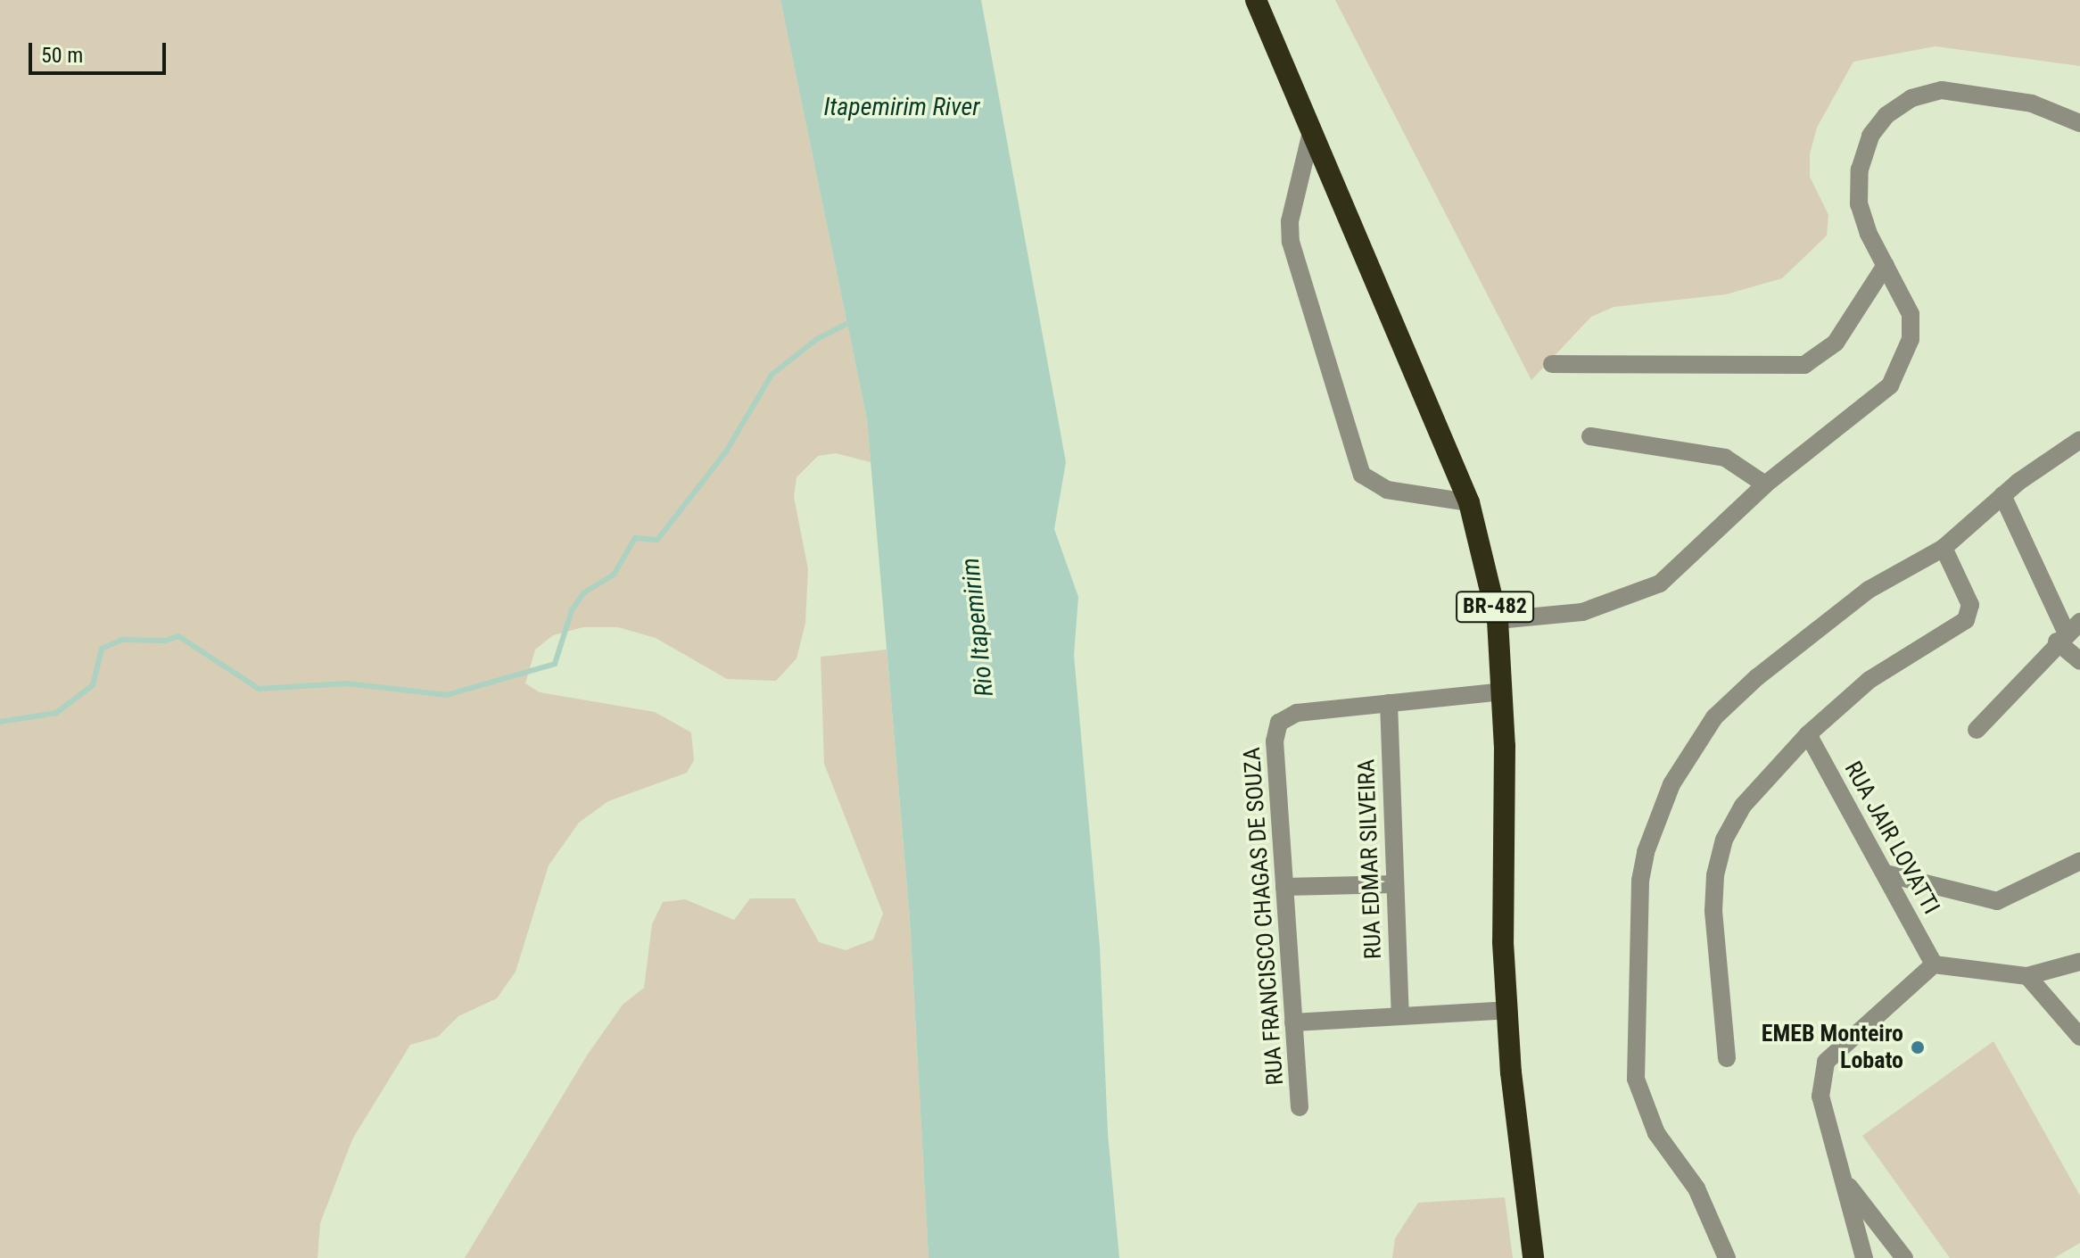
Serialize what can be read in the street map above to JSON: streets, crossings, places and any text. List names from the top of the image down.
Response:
{
  "streets": {
    "highway": ["BR-482"],
    "street": ["RUA JAIR LOVATTI", "RUA EDMAR SILVEIRA", "RUA FRANCISCO CHAGAS DE SOUZA"]
  },
  "crossings": [
    ["RUA EDMAR SILVEIRA", "RUA FRANCISCO CHAGAS DE SOUZA"]
  ],
  "water": ["Itapemirim River", "Rio Itapemirim"],
  "places": ["EMEB Monteiro Lobato"],
  "scale_bar": "50 m"
}
